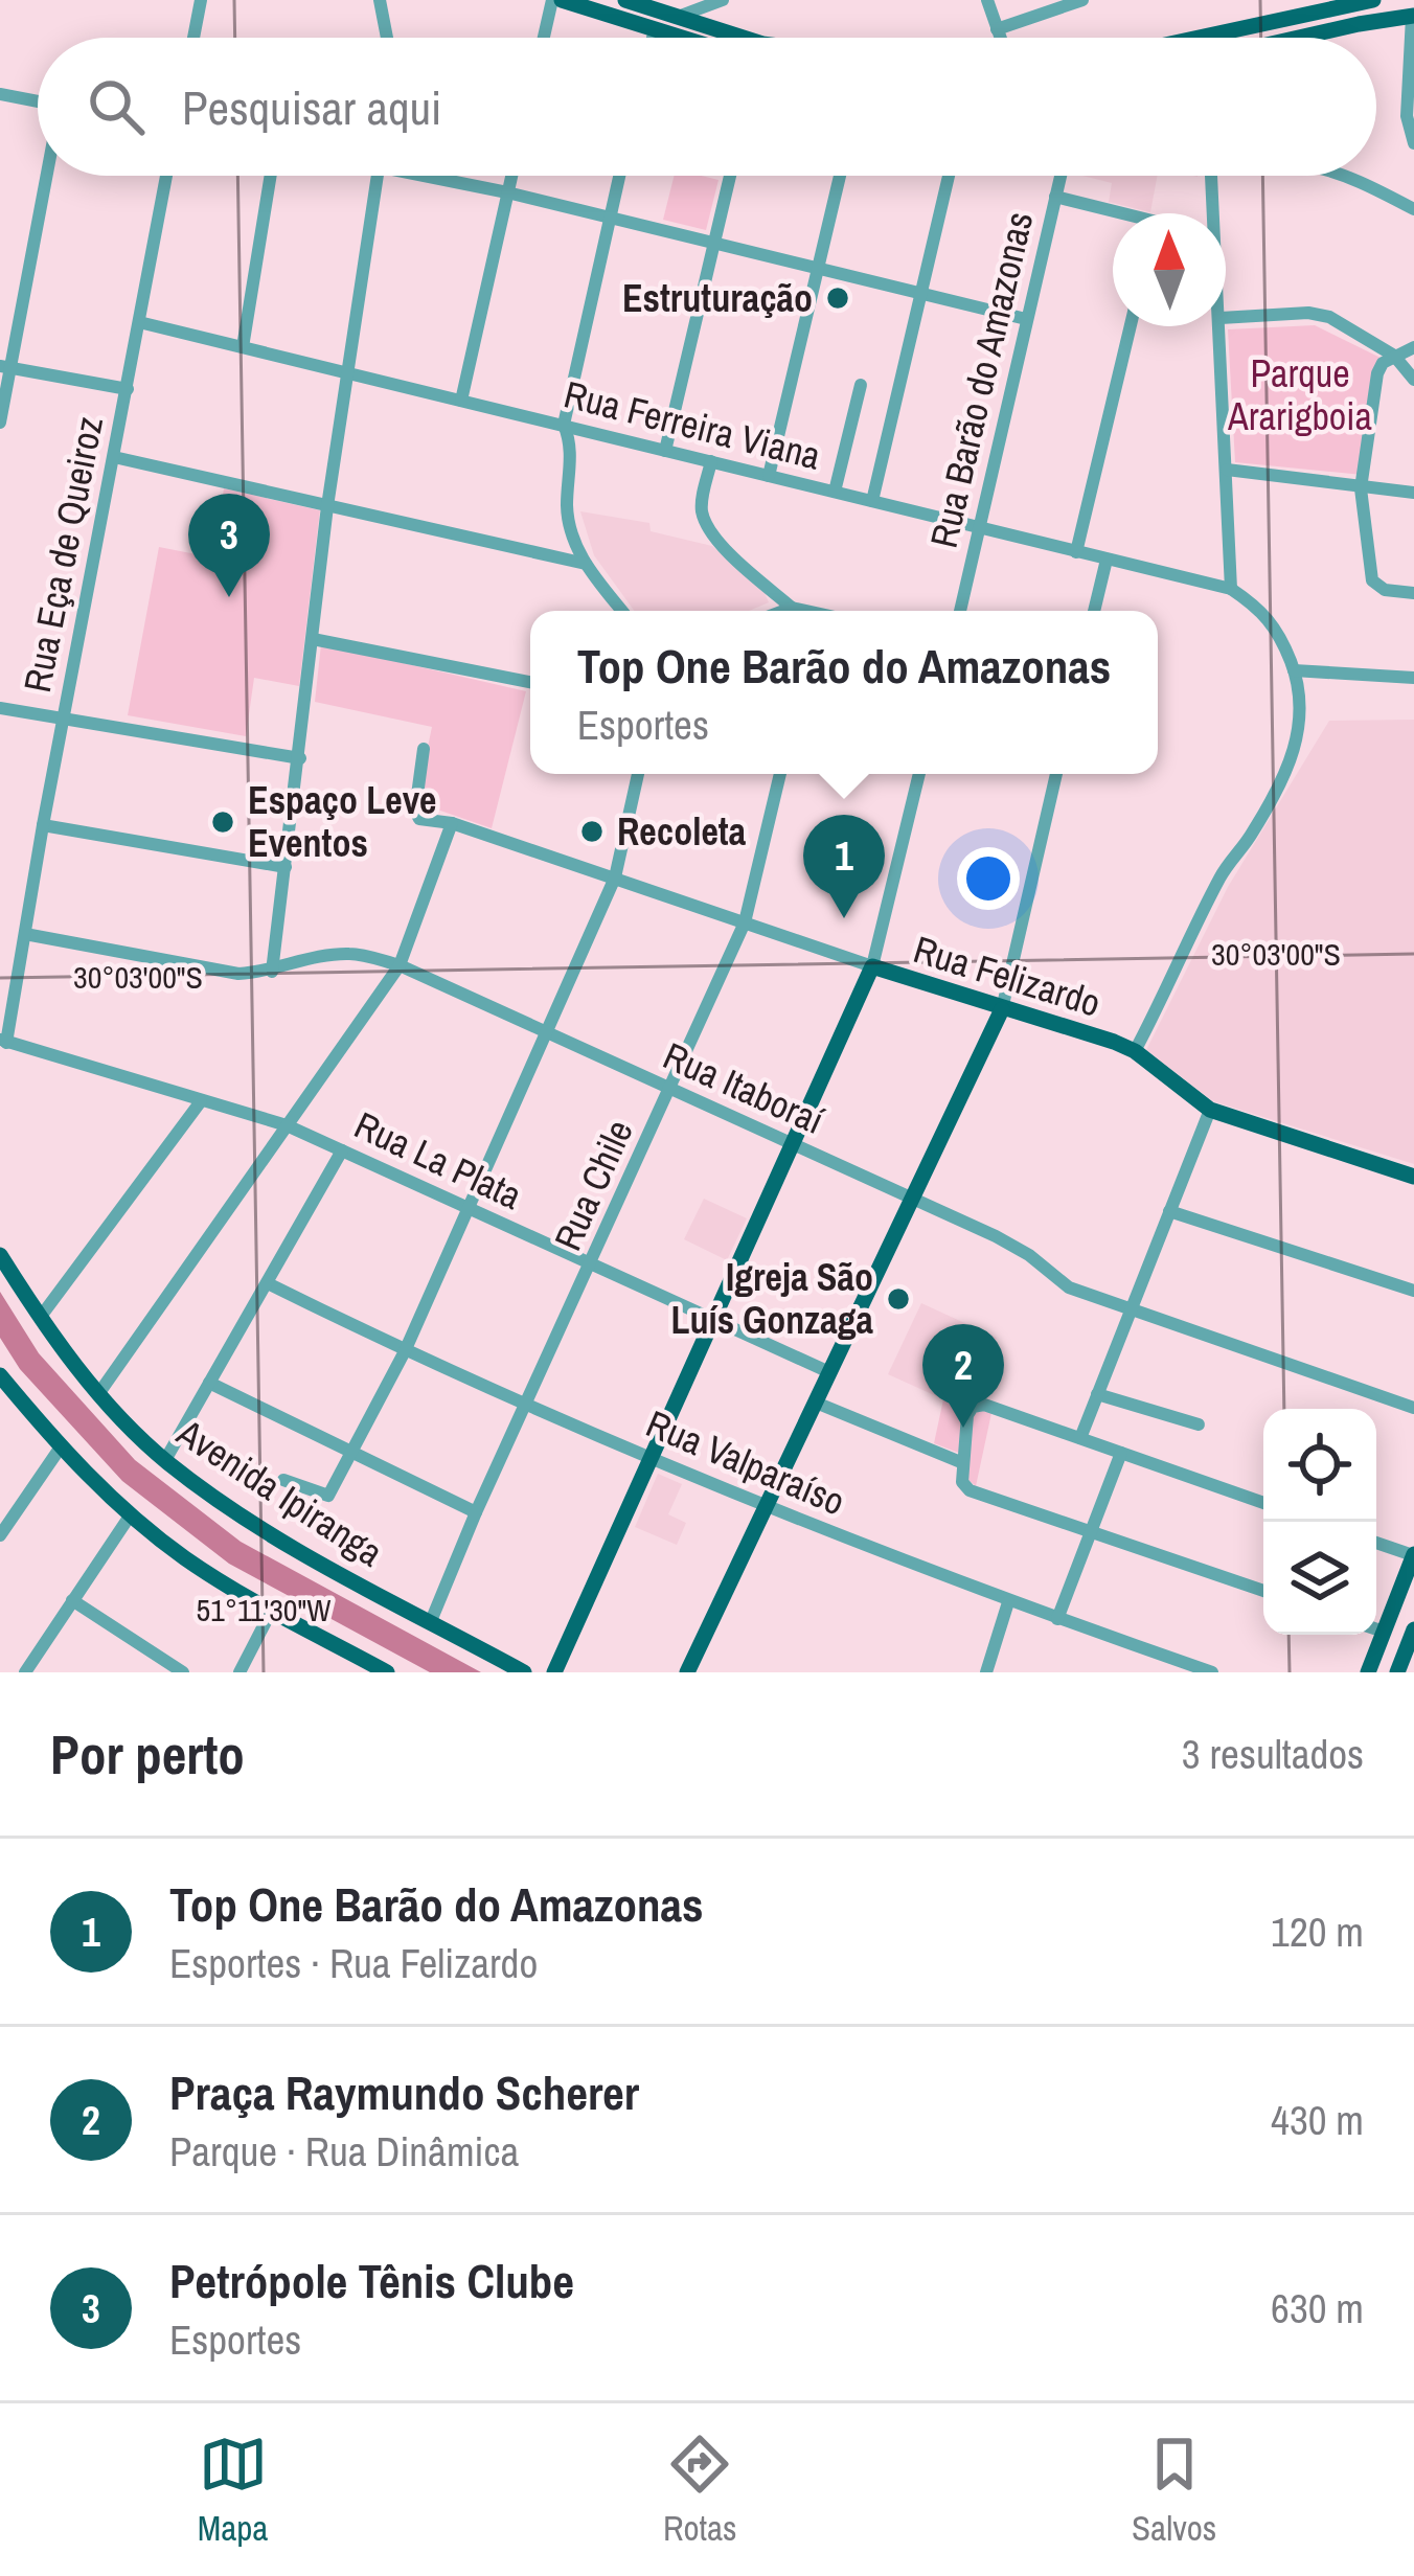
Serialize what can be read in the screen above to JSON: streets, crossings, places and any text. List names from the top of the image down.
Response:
{
  "streets": {
    "main road": ["Rua Felizardo", "Avenida Ipiranga"],
    "street": [
      "Rua Barão do Amazonas",
      "Rua Ferreira Viana",
      "Rua Eça de Queiroz",
      "Rua Itaboraí",
      "Rua La Plata",
      "Rua Chile",
      "Rua Valparaíso"
    ]
  },
  "crossings": [
    ["Rua Barão do Amazonas", "Rua Ferreira Viana"],
    ["Rua Ferreira Viana", "Rua Eça de Queiroz"],
    ["Rua Eça de Queiroz", "Rua Itaboraí"],
    ["Rua Eça de Queiroz", "Rua La Plata"],
    ["Rua Felizardo", "Rua Chile"],
    ["Rua Itaboraí", "Rua Chile"],
    ["Rua La Plata", "Rua Chile"],
    ["Rua Chile", "Rua Valparaíso"],
    ["Rua Chile", "Avenida Ipiranga"]
  ],
  "parks": ["Parque Ararigboia"],
  "places": [
    "Estruturação",
    "Espaço Leve Eventos",
    "Recoleta",
    "Igreja São Luís Gonzaga"
  ],
  "north": "top",
  "page": {
    "search": "Pesquisar aqui",
    "pins": ["3", "1", "2"],
    "popup": ["Top One Barão do Amazonas", "Esportes"],
    "heading": ["Por perto", "3 resultados"],
    "list": [
      {
        "mark": "1",
        "name": "Top One Barão do Amazonas",
        "note": "Esportes · Rua Felizardo",
        "value": "120 m"
      },
      {
        "mark": "2",
        "name": "Praça Raymundo Scherer",
        "note": "Parque · Rua Dinâmica",
        "value": "430 m"
      },
      {
        "mark": "3",
        "name": "Petrópole Tênis Clube",
        "note": "Esportes",
        "value": "630 m"
      }
    ],
    "nav": ["Mapa", "Rotas", "Salvos"]
  },
  "coordinates": ["30°03'00\"S", "51°11'30\"W"]
}
